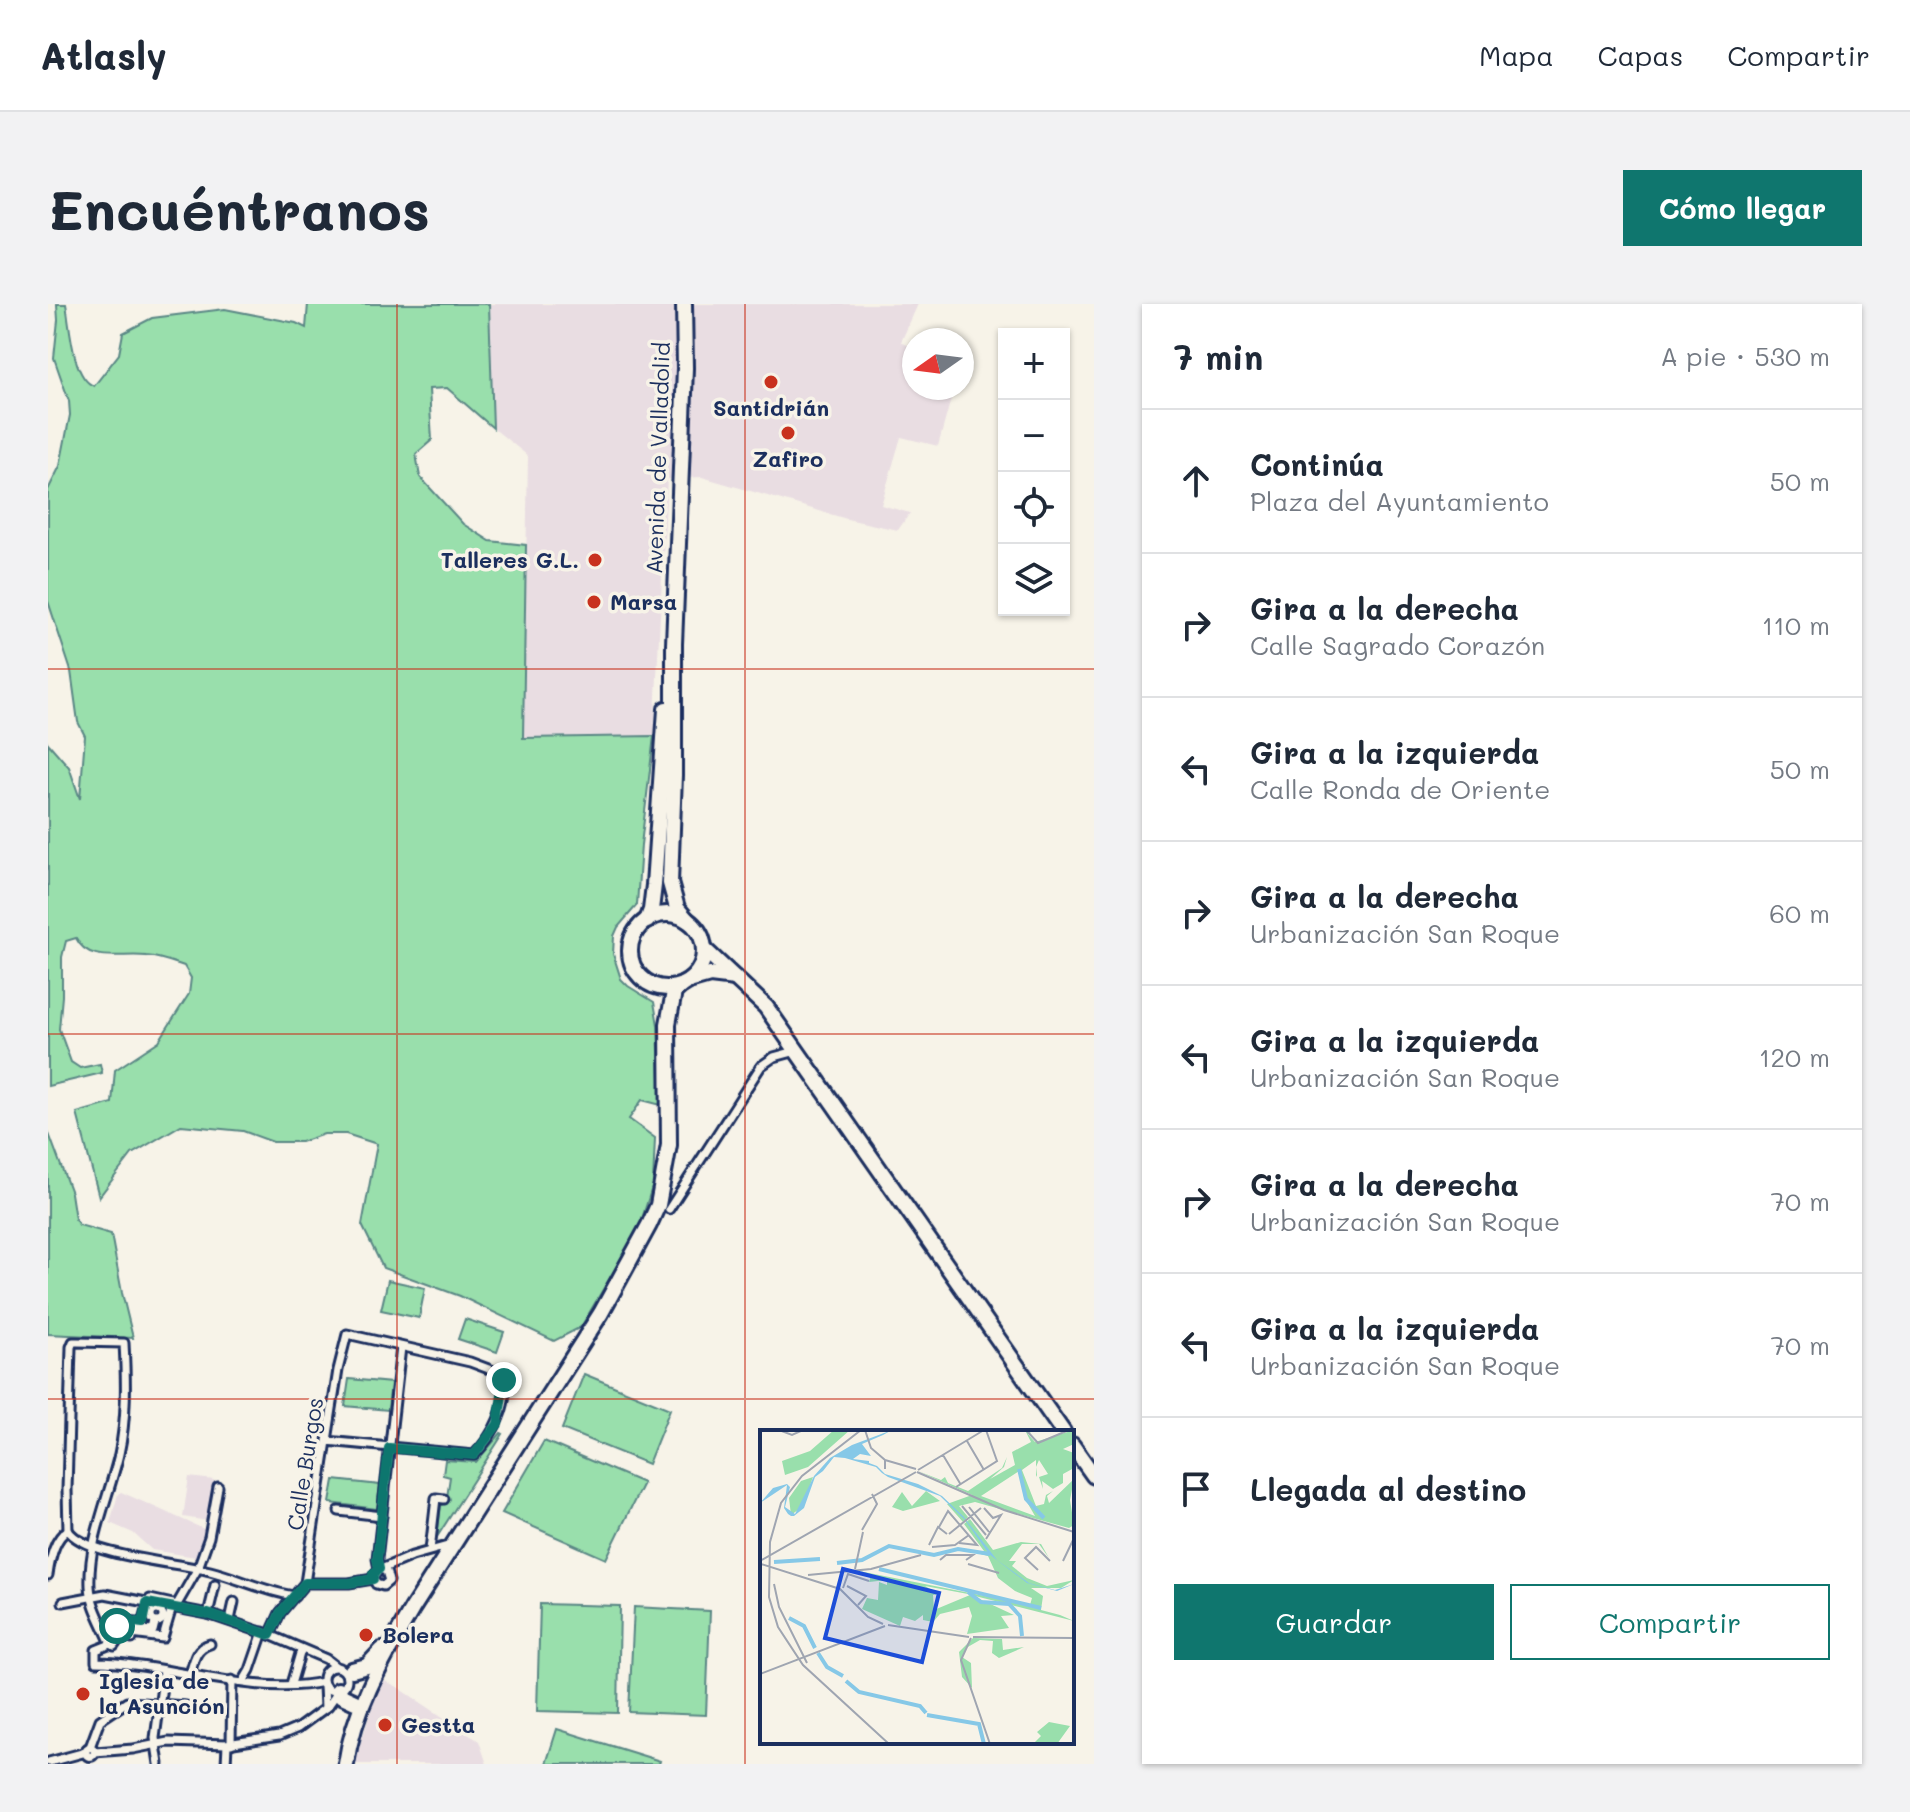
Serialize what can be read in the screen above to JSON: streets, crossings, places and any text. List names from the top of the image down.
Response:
{
  "streets": {
    "highway": ["Avenida de Valladolid"],
    "street": ["Calle Burgos"]
  },
  "places": [
    "Santidrián",
    "Zafiro",
    "Talleres G.L.",
    "Marsa",
    "Bolera",
    "Iglesia de la Asunción",
    "Gestta"
  ],
  "north": "left",
  "page": {
    "header": "Atlasly",
    "nav": ["Mapa", "Capas", "Compartir"],
    "buttons": [
      "Cómo llegar",
      ["Guardar", "Compartir"]
    ],
    "title": "Encuéntranos",
    "heading": ["7 min", "A pie · 530 m"],
    "map_buttons": ["+", "−"],
    "list": [
      ["Continúa", "Plaza del Ayuntamiento", "50 m"],
      ["Gira a la derecha", "Calle Sagrado Corazón", "110 m"],
      ["Gira a la izquierda", "Calle Ronda de Oriente", "50 m"],
      ["Gira a la derecha", "Urbanización San Roque", "60 m"],
      ["Gira a la izquierda", "Urbanización San Roque", "120 m"],
      ["Gira a la derecha", "Urbanización San Roque", "70 m"],
      ["Gira a la izquierda", "Urbanización San Roque", "70 m"],
      "Llegada al destino"
    ]
  }
}
